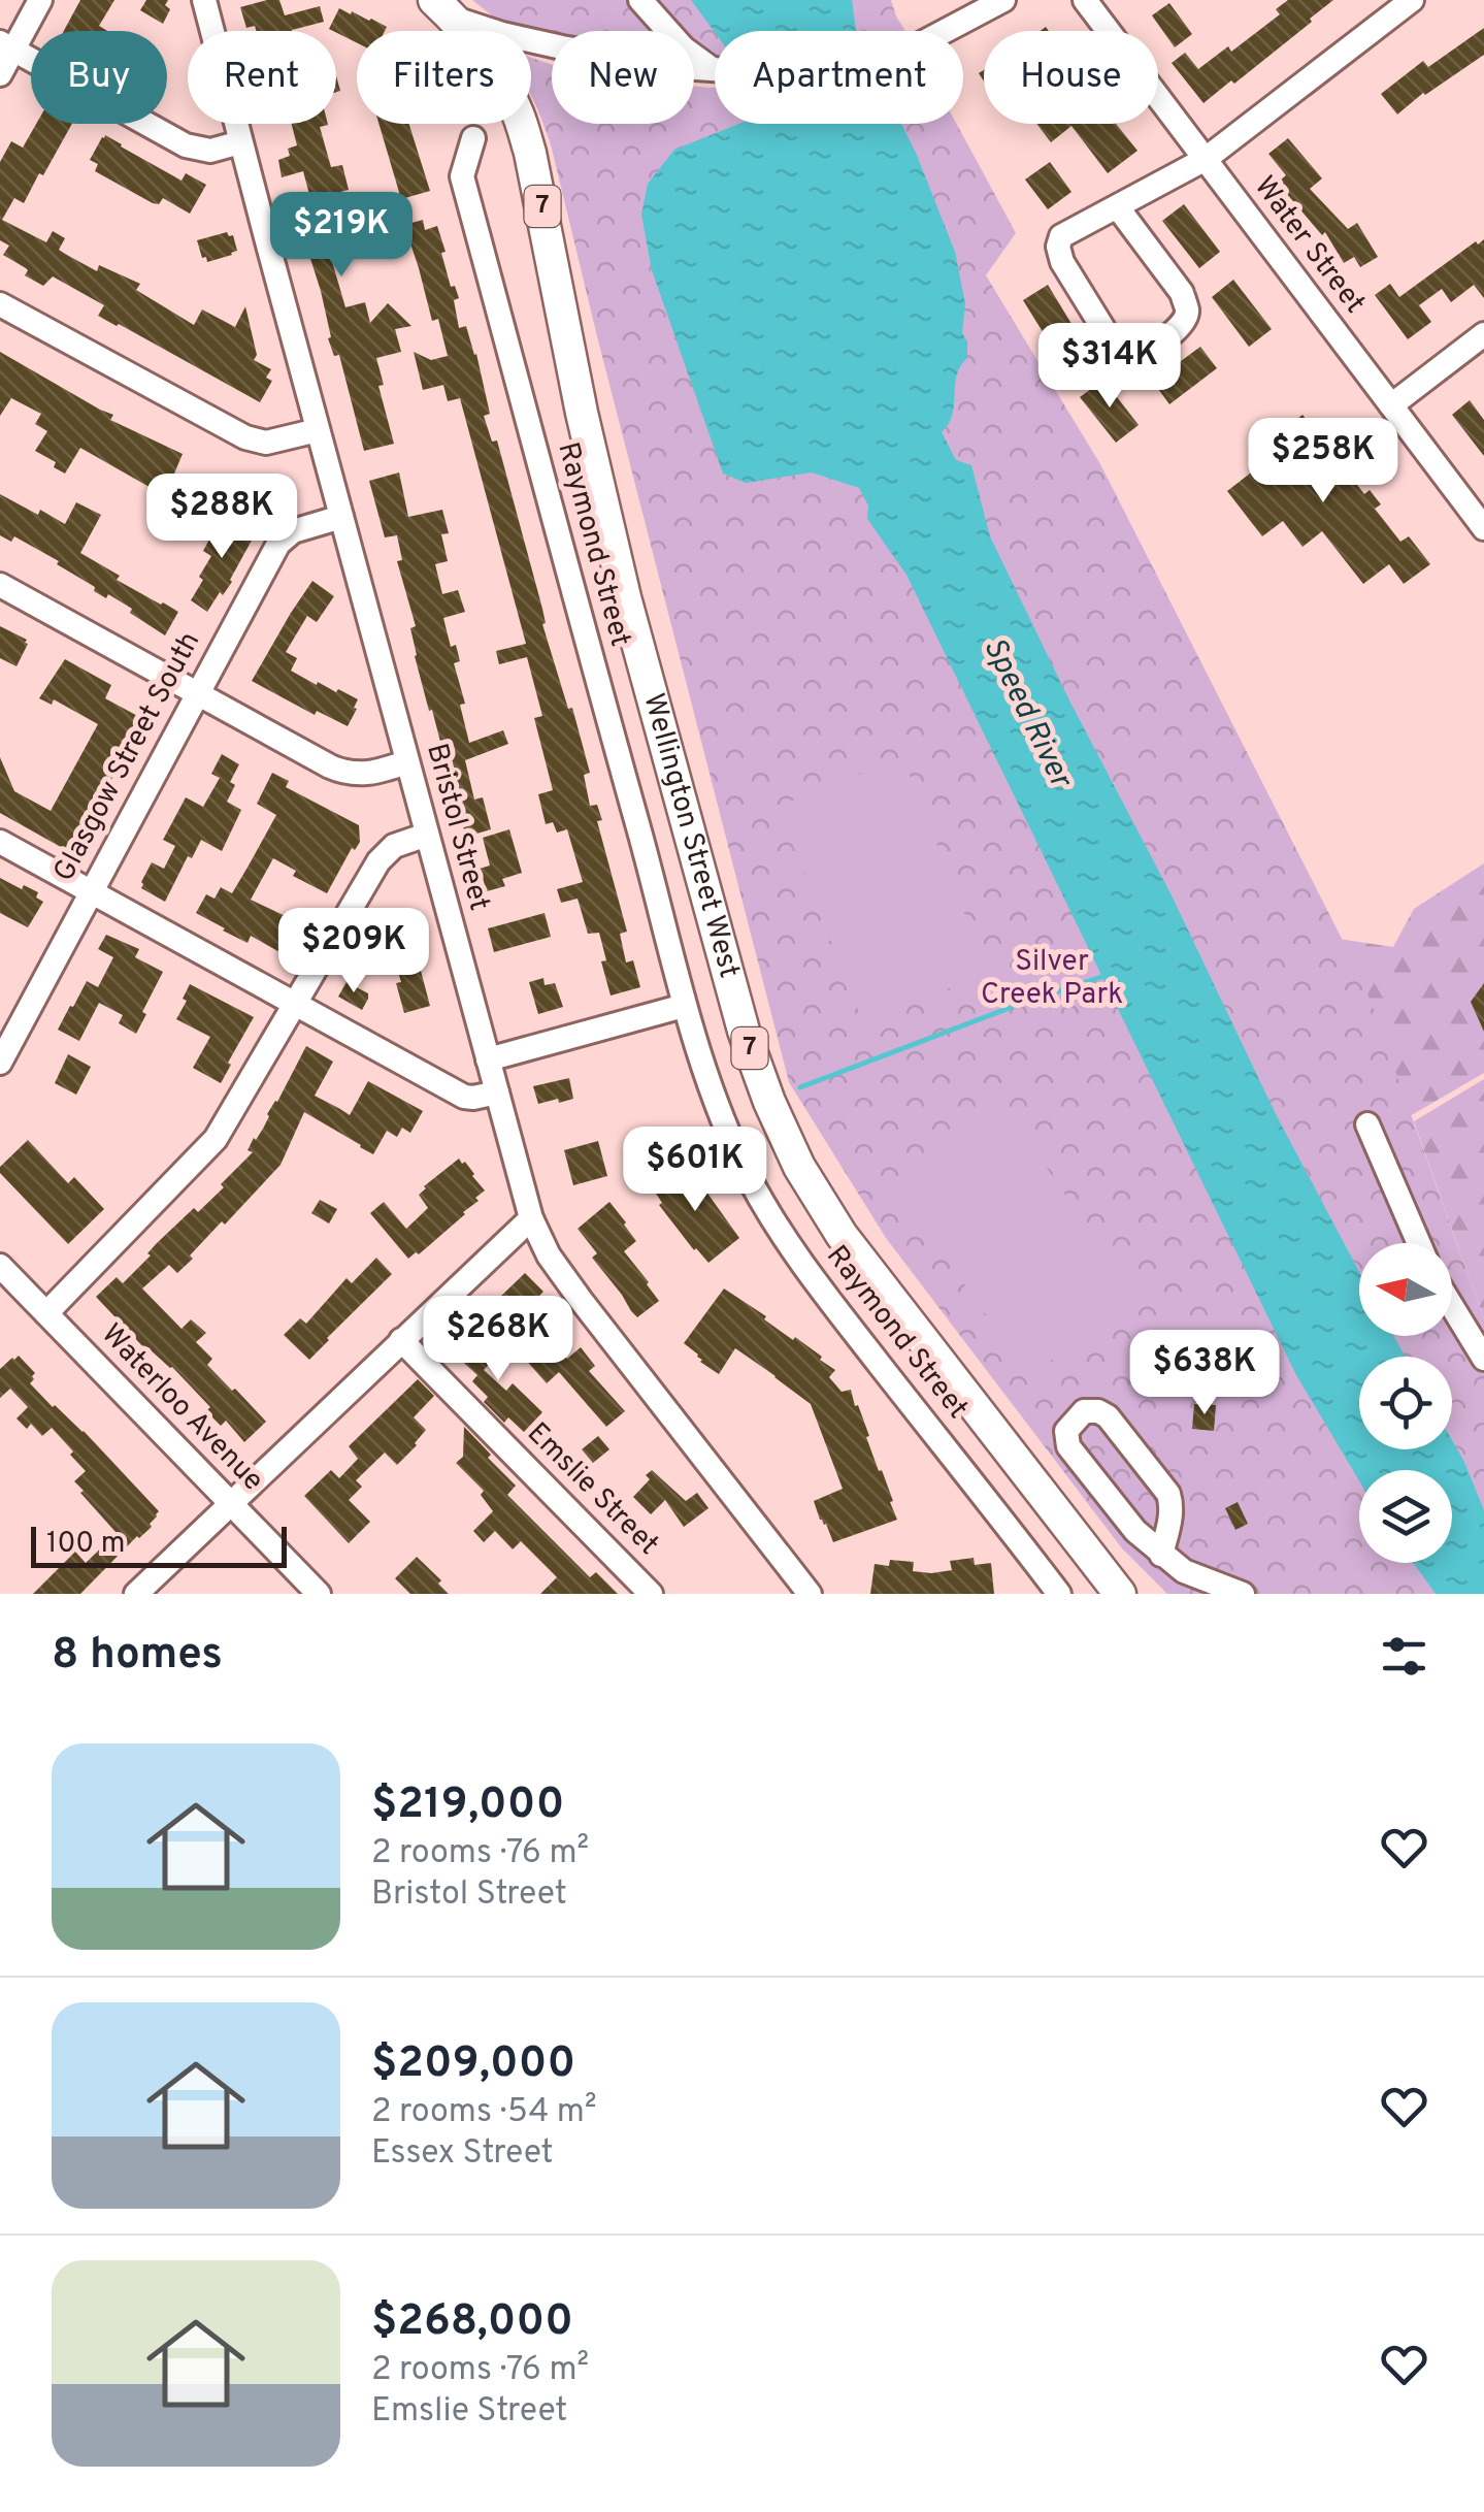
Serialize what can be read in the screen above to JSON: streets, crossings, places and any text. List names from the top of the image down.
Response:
{
  "streets": {
    "main road": ["7", "Wellington Street West"],
    "street": [
      "Water Street",
      "Raymond Street",
      "Glasgow Street South",
      "Bristol Street",
      "Waterloo Avenue",
      "Emslie Street"
    ]
  },
  "crossings": [
    ["Glasgow Street South", "Bristol Street"]
  ],
  "water": ["Speed River"],
  "parks": ["Silver Creek Park"],
  "scale_bar": "100 m",
  "north": "left",
  "page": {
    "chip": [
      "Buy",
      "Rent",
      "Filters",
      "New",
      "Apartment",
      "House"
    ],
    "price": [
      "$219K",
      "$314K",
      "$258K",
      "$288K",
      "$209K",
      "$601K",
      "$268K",
      "$638K"
    ],
    "scale": "100 m",
    "heading": "8 homes",
    "list": [
      {
        "name": "$219,000",
        "note": "2 rooms · 76 m² · Bristol Street"
      },
      {
        "name": "$209,000",
        "note": "2 rooms · 54 m² · Essex Street"
      },
      {
        "name": "$268,000",
        "note": "2 rooms · 76 m² · Emslie Street"
      }
    ]
  }
}
